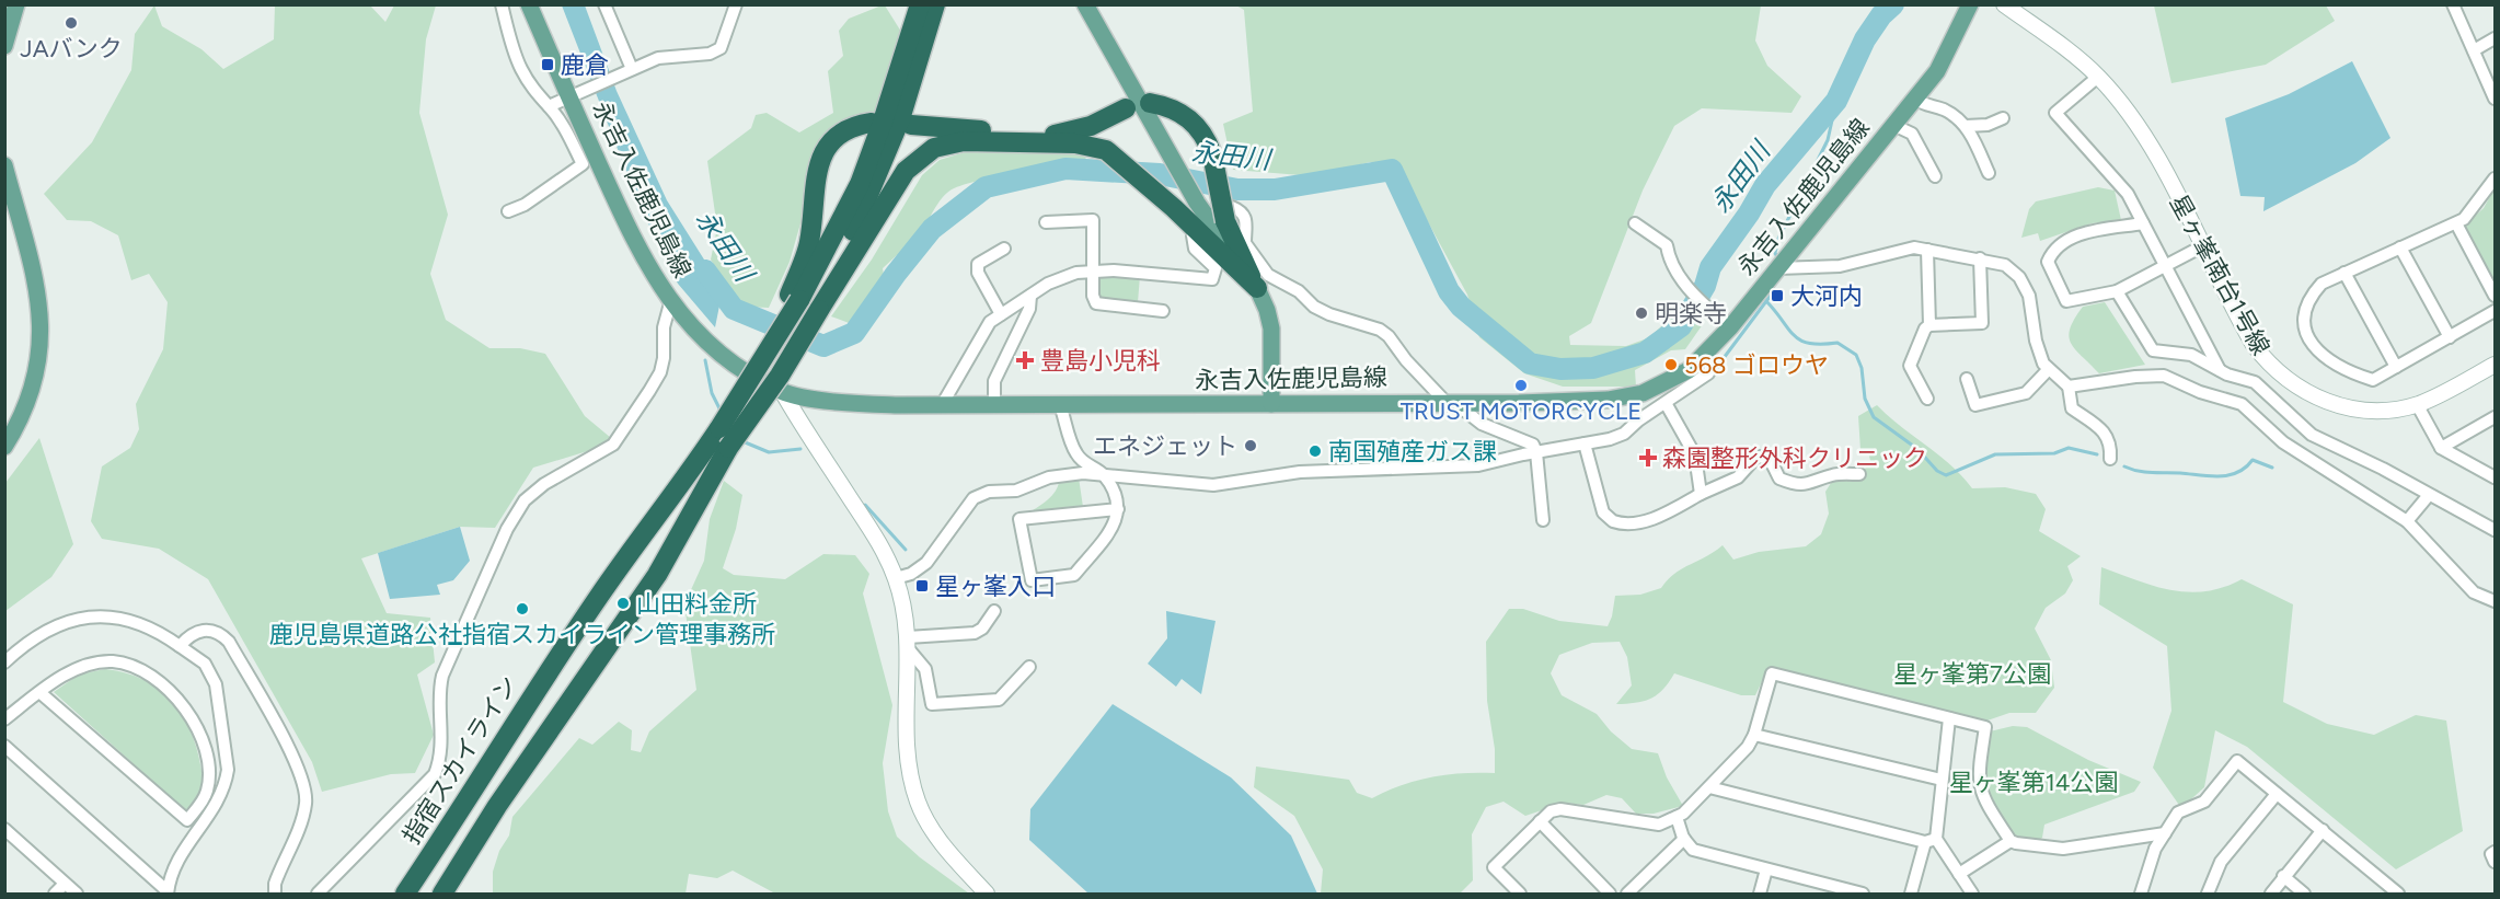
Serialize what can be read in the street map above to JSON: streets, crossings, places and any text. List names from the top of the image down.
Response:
{
  "streets": {
    "highway": ["指宿スカイライン"],
    "main road": ["永吉入佐鹿児島線"],
    "street": ["星ヶ峯南台1号線"]
  },
  "water": ["永田川"],
  "parks": ["星ヶ峯第7公園", "星ヶ峯第14公園"],
  "places": {
    "other": [
      "JAバンク",
      "明楽寺",
      "568 ゴロウヤ",
      "TRUST MOTORCYCLE",
      "エネジェット",
      "南国殖産ガス課",
      "山田料金所",
      "鹿児島県道路公社指宿スカイライン管理事務所"
    ],
    "transit": ["鹿倉", "大河内", "星ヶ峯入口"],
    "health": ["豊島小児科", "森園整形外科クリニック"]
  }
}
